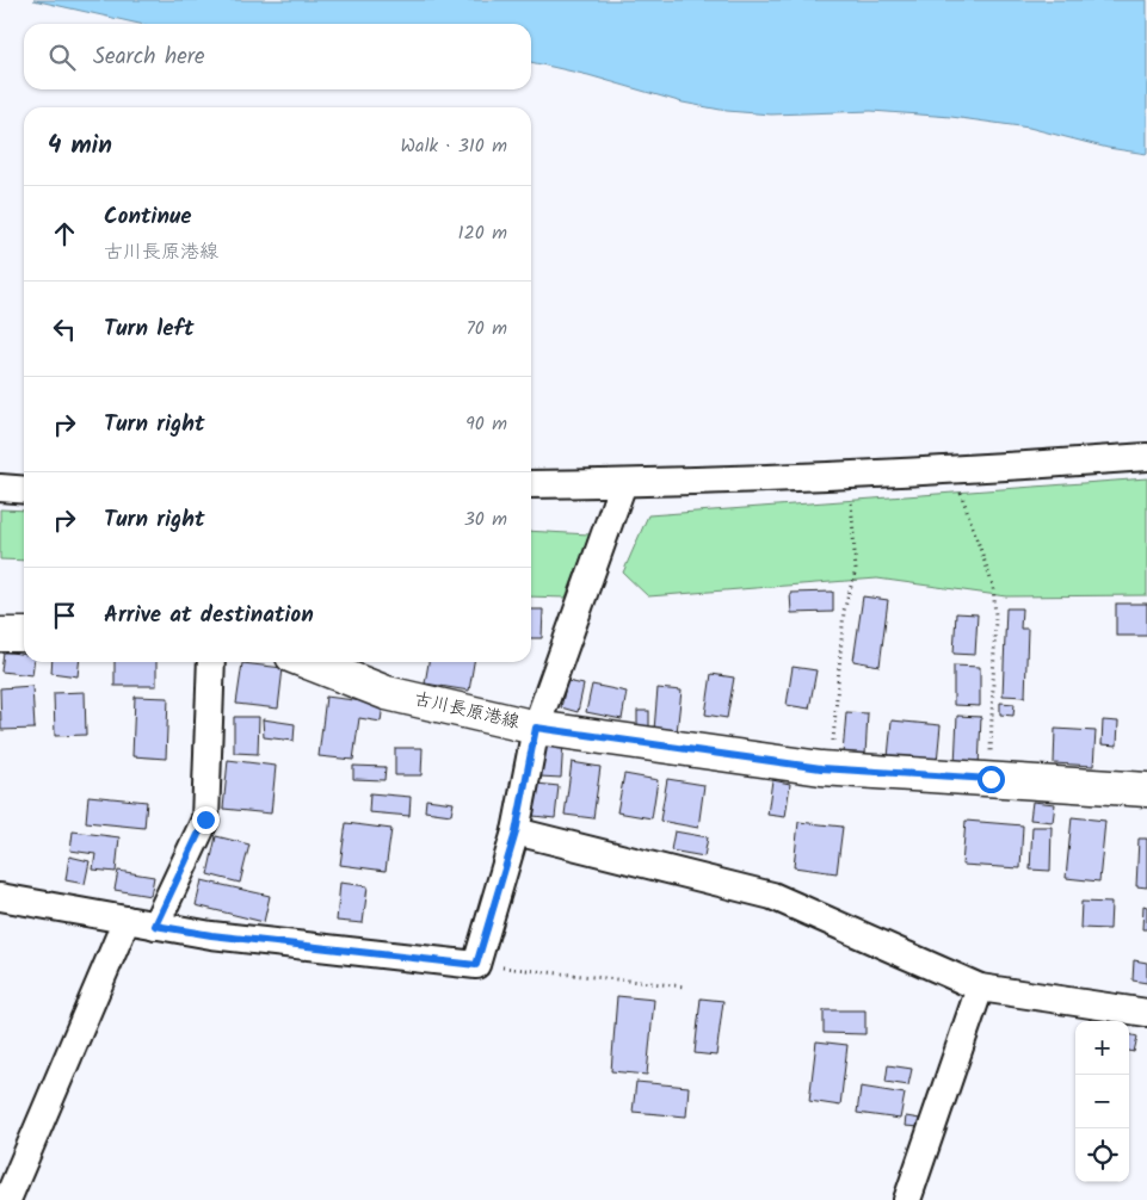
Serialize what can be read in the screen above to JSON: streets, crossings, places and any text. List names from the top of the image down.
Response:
{
  "streets": {
    "main road": ["古川長原港線"]
  },
  "page": {
    "search": "Search here",
    "heading": ["4 min", "Walk · 310 m"],
    "list": [
      ["Continue", "古川長原港線", "120 m"],
      ["Turn left", "70 m"],
      ["Turn right", "90 m"],
      ["Turn right", "30 m"],
      "Arrive at destination"
    ],
    "map_buttons": ["+", "−"]
  }
}
